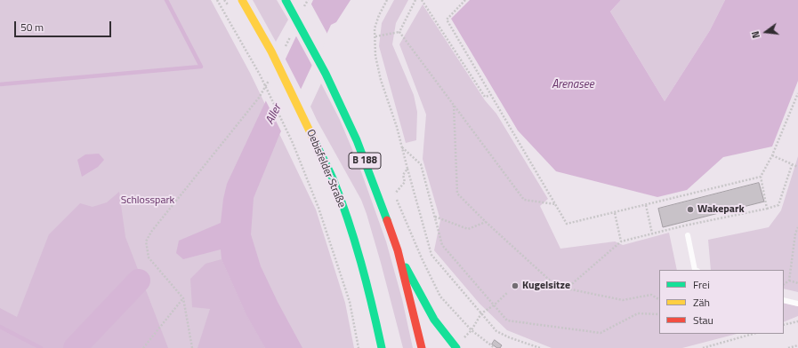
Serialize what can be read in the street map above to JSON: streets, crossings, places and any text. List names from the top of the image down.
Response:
{
  "streets": {
    "main road": ["B 188", "Oebisfelder Straße"]
  },
  "water": ["Arenasee", "Aller"],
  "parks": ["Schlosspark"],
  "places": ["Wakepark", "Kugelsitze"],
  "legend": ["Frei", "Zäh", "Stau"],
  "scale_bar": "50 m",
  "north": "left"
}
